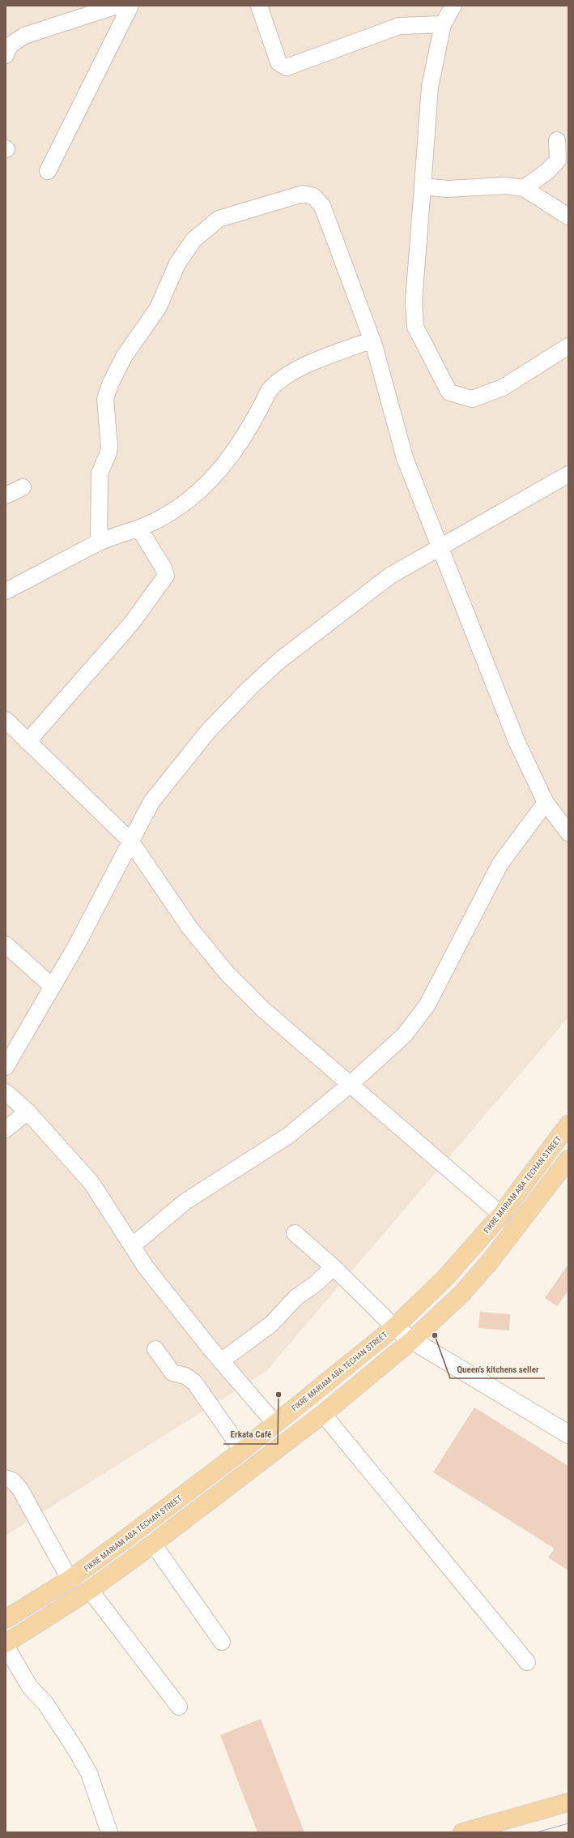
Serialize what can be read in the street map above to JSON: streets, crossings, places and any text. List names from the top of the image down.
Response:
{
  "streets": {
    "main road": ["FIKRE MARIAM ABA TECHAN STREET"]
  },
  "places": ["Queen's kitchens seller", "Erkata Café"]
}
